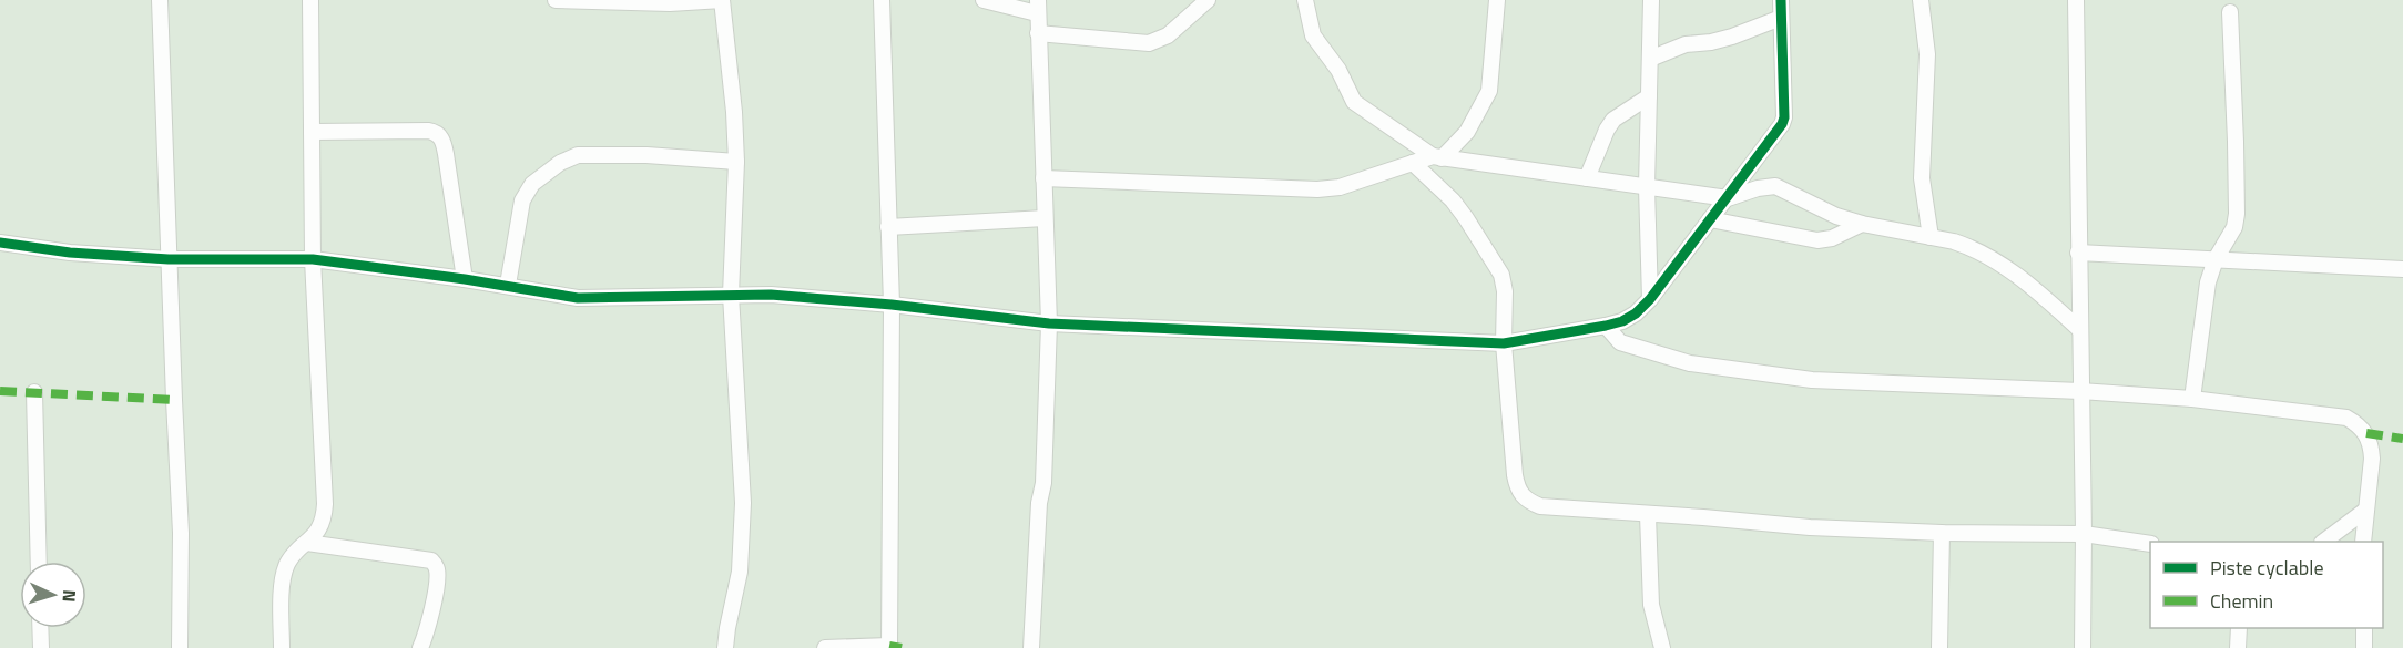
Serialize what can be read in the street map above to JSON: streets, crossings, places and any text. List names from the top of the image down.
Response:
{
  "legend": ["Piste cyclable", "Chemin"],
  "north": "right"
}
